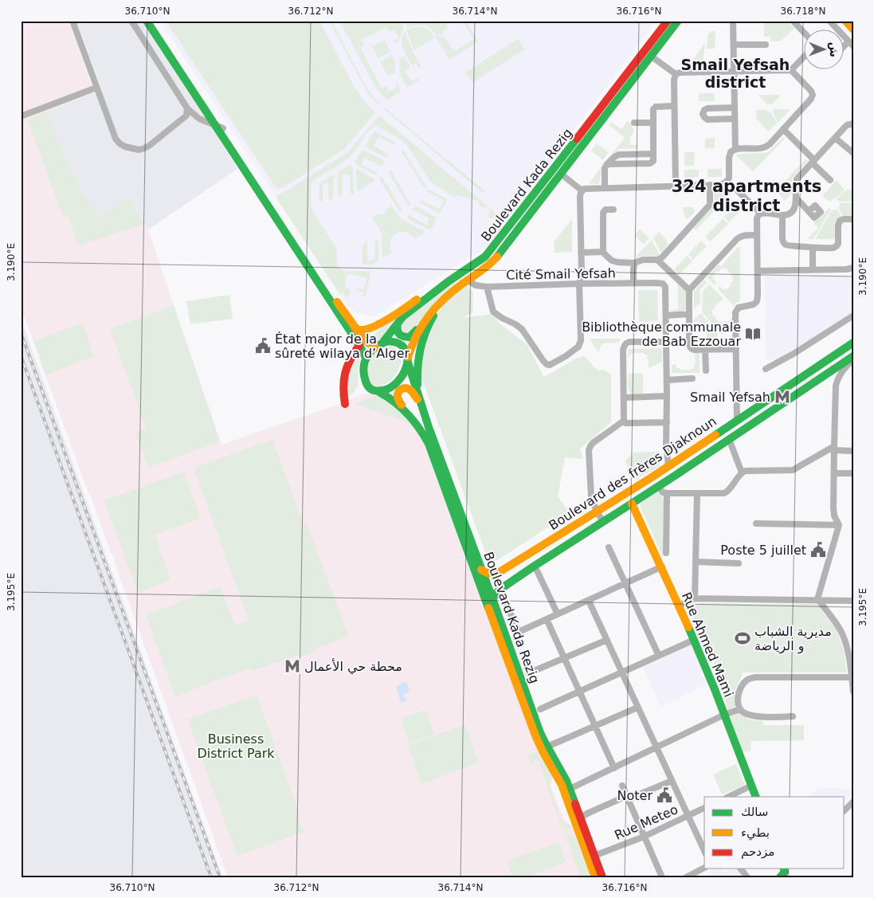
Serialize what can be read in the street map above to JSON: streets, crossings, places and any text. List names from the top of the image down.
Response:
{
  "streets": {
    "main road": ["Boulevard Kada Rezig", "Boulevard des frères Djaknoun", "Rue Ahmed Mami"],
    "street": ["Cité Smail Yefsah", "Rue Meteo"]
  },
  "crossings": [
    ["Boulevard Kada Rezig", "Cité Smail Yefsah"],
    ["Boulevard Kada Rezig", "Boulevard des frères Djaknoun"],
    ["Boulevard Kada Rezig", "Rue Meteo"],
    ["Boulevard des frères Djaknoun", "Rue Ahmed Mami"]
  ],
  "districts": ["Smail Yefsah district", "324 apartments district"],
  "parks": ["Business District Park"],
  "places": {
    "library": ["Bibliothèque communale de Bab Ezzouar"],
    "public building": ["État major de la sûreté wilaya d’Alger", "Poste 5 juillet", "Noter"],
    "metro station": ["Smail Yefsah", "محطة حي الأعمال"],
    "sports": ["مديرية الشباب و الرياضة"]
  },
  "legend": ["سالك", "بطيء", "مزدحم"],
  "north": "right",
  "coordinates": [
    "36.710°N",
    "36.712°N",
    "36.714°N",
    "36.716°N",
    "36.718°N",
    "3.190°E",
    "3.195°E"
  ]
}
